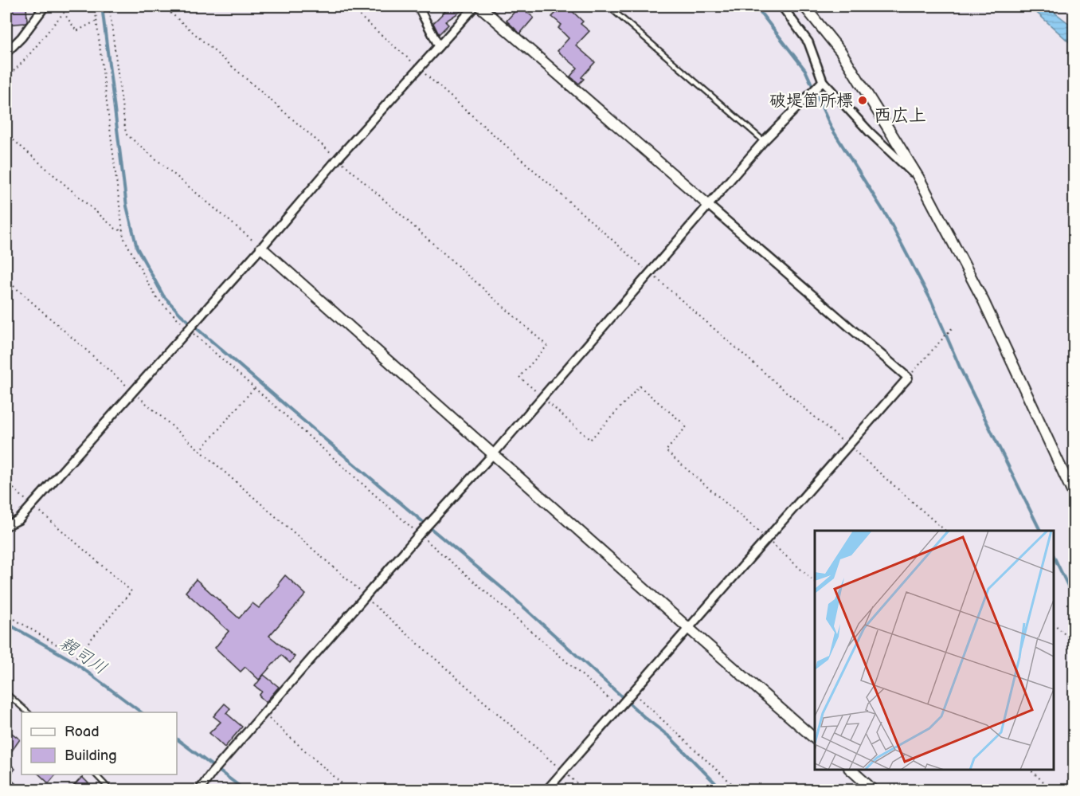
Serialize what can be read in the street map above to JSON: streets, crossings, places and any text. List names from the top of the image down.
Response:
{
  "districts": ["西広上"],
  "water": ["親司川"],
  "places": ["破堤箇所標"],
  "legend": ["Road", "Building"]
}
